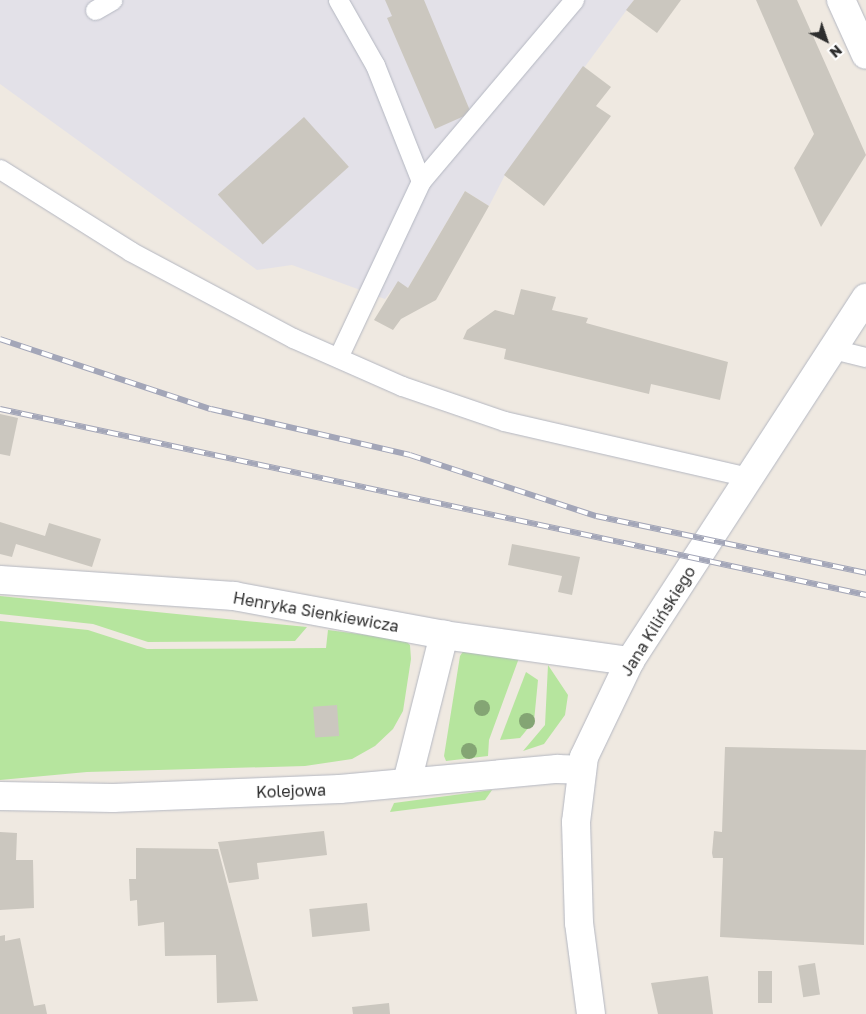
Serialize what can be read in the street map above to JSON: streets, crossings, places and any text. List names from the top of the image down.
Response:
{
  "streets": {
    "street": ["Henryka Sienkiewicza", "Jana Kilińskiego", "Kolejowa"]
  },
  "crossings": [
    ["Henryka Sienkiewicza", "Jana Kilińskiego"],
    ["Jana Kilińskiego", "Kolejowa"]
  ],
  "north": "bottom right"
}
